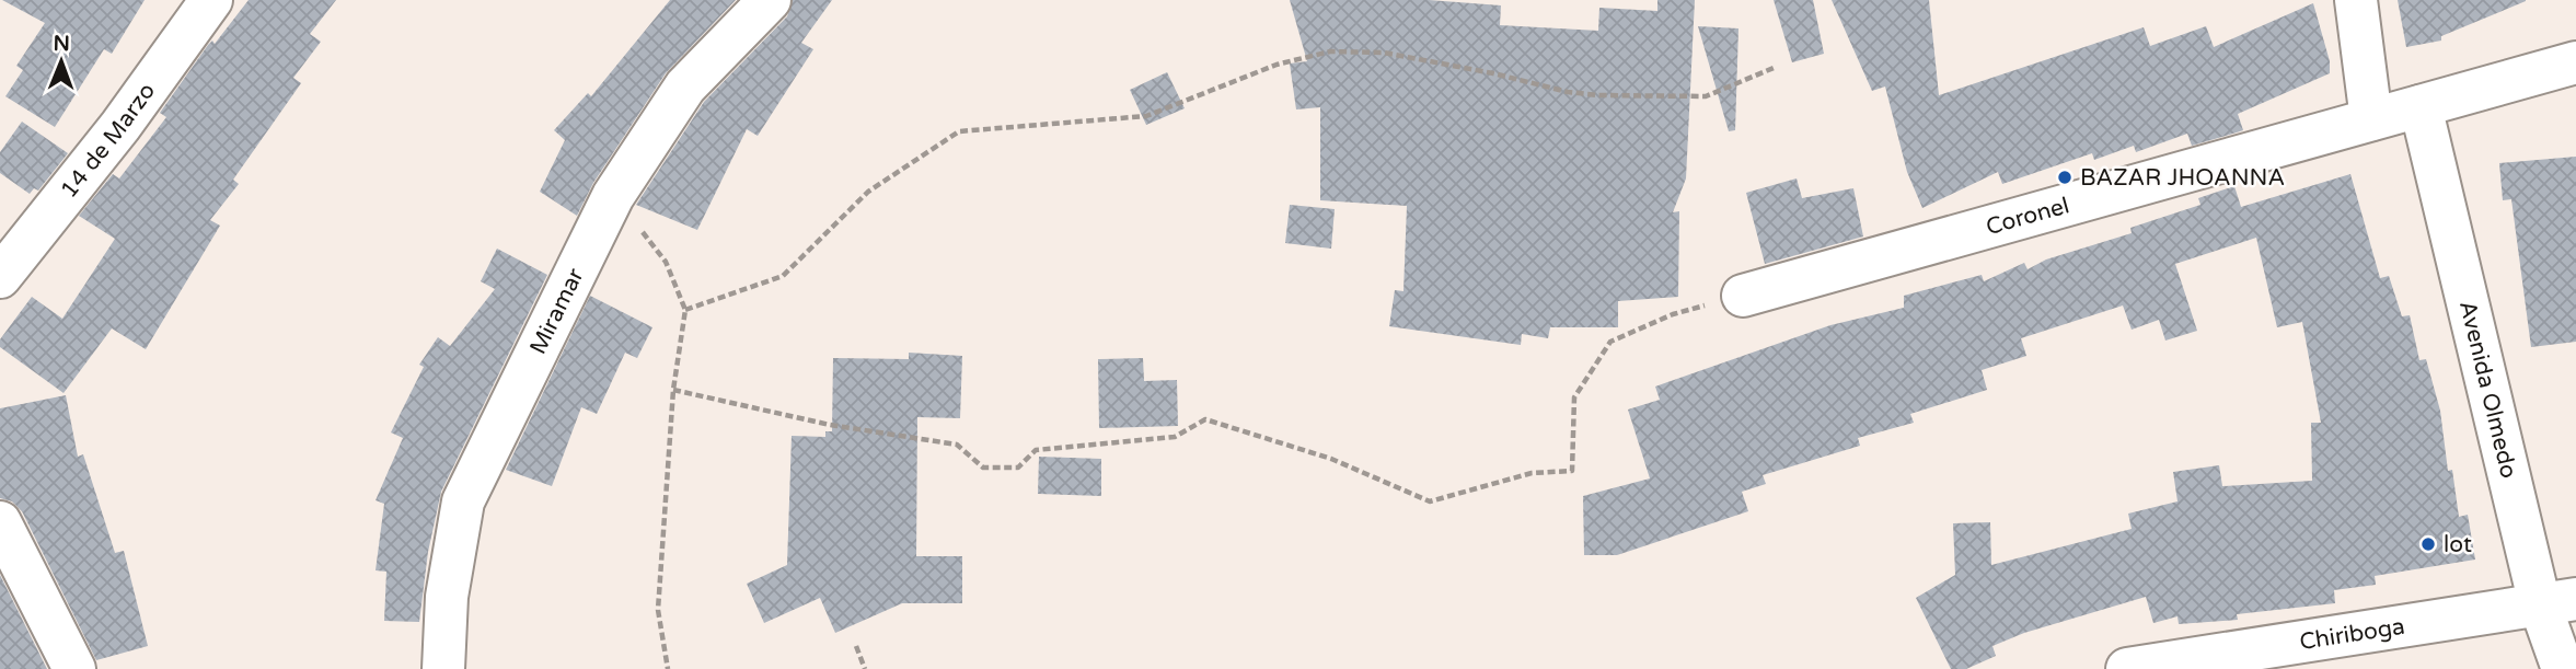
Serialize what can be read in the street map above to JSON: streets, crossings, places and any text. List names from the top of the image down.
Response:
{
  "streets": {
    "street": [
      "14 de Marzo",
      "Coronel",
      "Miramar",
      "Avenida Olmedo",
      "Chiriboga"
    ]
  },
  "crossings": [
    ["Coronel", "Avenida Olmedo"],
    ["Avenida Olmedo", "Chiriboga"]
  ],
  "places": ["BAZAR JHOANNA", "lot"],
  "north": "top"
}
